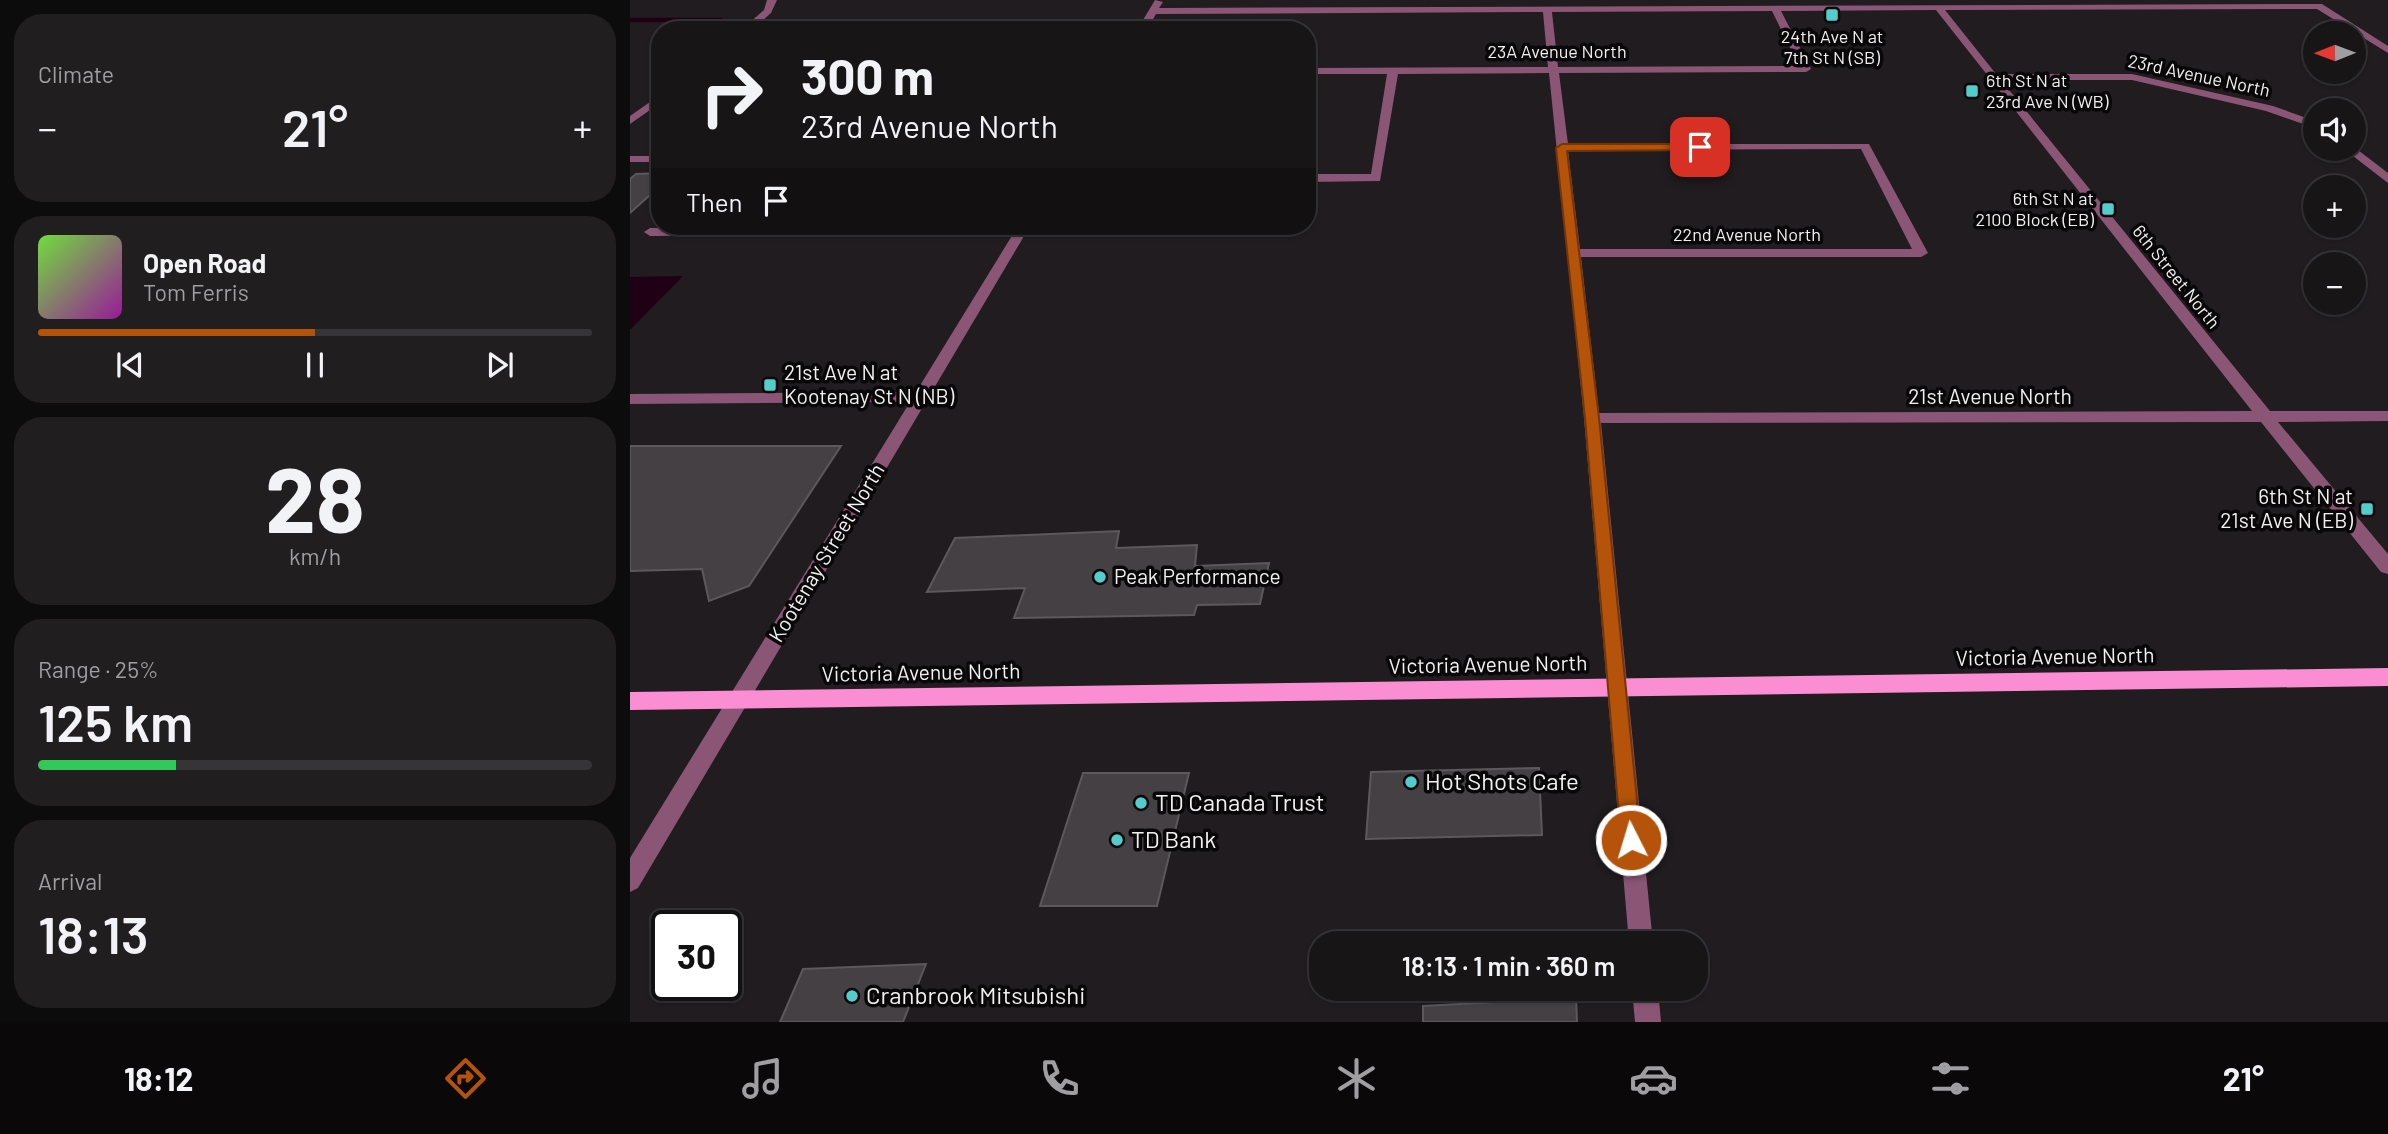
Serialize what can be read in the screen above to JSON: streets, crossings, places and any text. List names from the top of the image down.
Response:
{
  "streets": {
    "main road": ["Victoria Avenue North"],
    "street": [
      "23A Avenue North",
      "23rd Avenue North",
      "22nd Avenue North",
      "6th Street North",
      "21st Avenue North",
      "Kootenay Street North"
    ]
  },
  "crossings": [
    ["23rd Avenue North", "6th Street North"],
    ["6th Street North", "21st Avenue North"],
    ["Kootenay Street North", "Victoria Avenue North"]
  ],
  "places": {
    "transit": [
      "24th Ave N at 7th St N (SB)",
      "6th St N at 23rd Ave N (WB)",
      "6th St N at 2100 Block (EB)",
      "21st Ave N at Kootenay St N (NB)",
      "6th St N at 21st Ave N (EB)"
    ],
    "other": [
      "Peak Performance",
      "Hot Shots Cafe",
      "TD Canada Trust",
      "TD Bank",
      "Cranbrook Mitsubishi"
    ]
  },
  "north": "left",
  "page": {
    "tile": [
      "Climate",
      ["28", "km/h"],
      ["Range · 25%", "125 km"],
      ["Arrival", "18:13"]
    ],
    "map_buttons": ["+", "−"],
    "turn": ["300 m", "23rd Avenue North"],
    "heat": ["−", "21°", "+"],
    "then": "Then",
    "song": ["Open Road", "Tom Ferris"],
    "limit": "30",
    "trip": "18:13 · 1 min · 360 m",
    "tabs": ["18:12", "21°"]
  }
}
